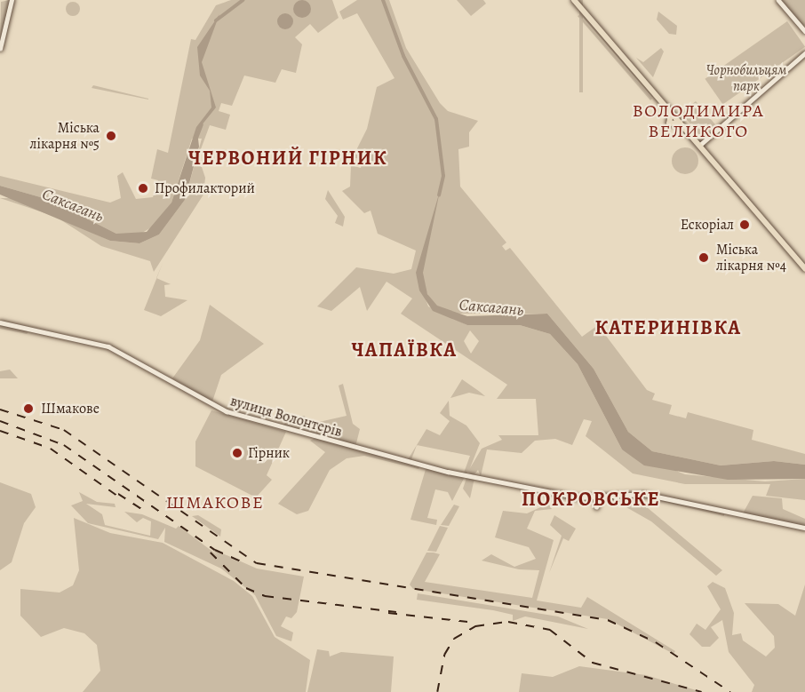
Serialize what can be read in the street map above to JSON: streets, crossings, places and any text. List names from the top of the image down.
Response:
{
  "streets": {
    "street": ["вулиця Волонтерів"]
  },
  "districts": [
    "ВОЛОДИМИРА ВЕЛИКОГО",
    "ЧЕРВОНИЙ ГІРНИК",
    "КАТЕРИНІВКА",
    "ЧАПАЇВКА",
    "ПОКРОВСЬКЕ",
    "ШМАКОВЕ"
  ],
  "water": ["Саксагань"],
  "parks": ["Чорнобильцям парк"],
  "places": [
    "Міська лікарня №5",
    "Профилакторий",
    "Ескоріал",
    "Міська лікарня №4",
    "Шмакове",
    "Гірник"
  ]
}
